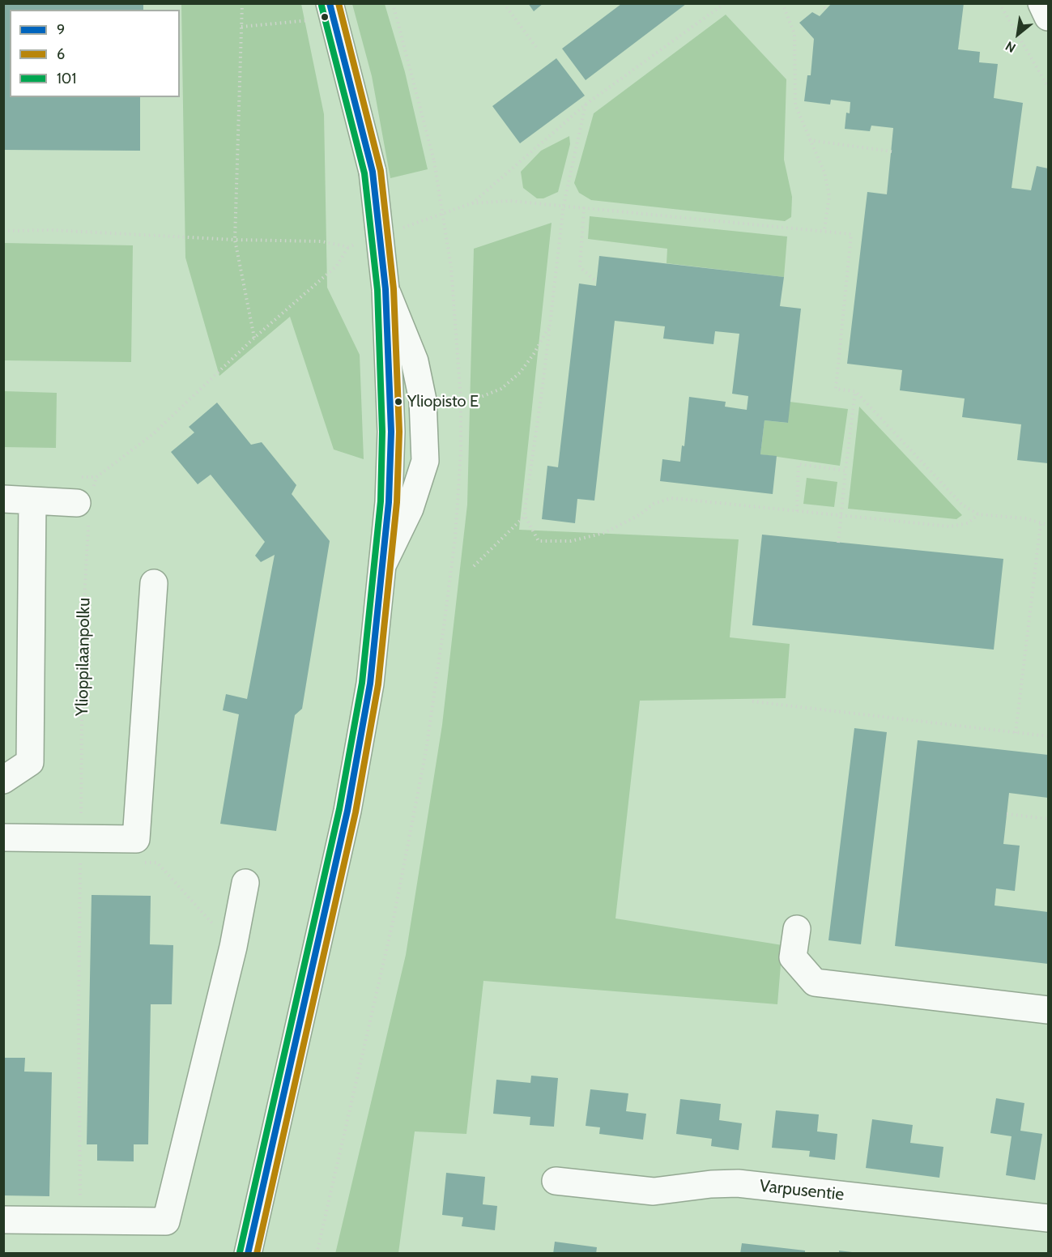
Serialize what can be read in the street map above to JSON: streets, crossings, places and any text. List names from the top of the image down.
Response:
{
  "streets": {
    "main road": ["Varpusentie"],
    "path": ["Ylioppilaanpolku"]
  },
  "places": ["Yliopisto E"],
  "lines": ["transit line 9", "transit line 6", "transit line 101"],
  "legend": ["9", "6", "101"],
  "north": "bottom left"
}
